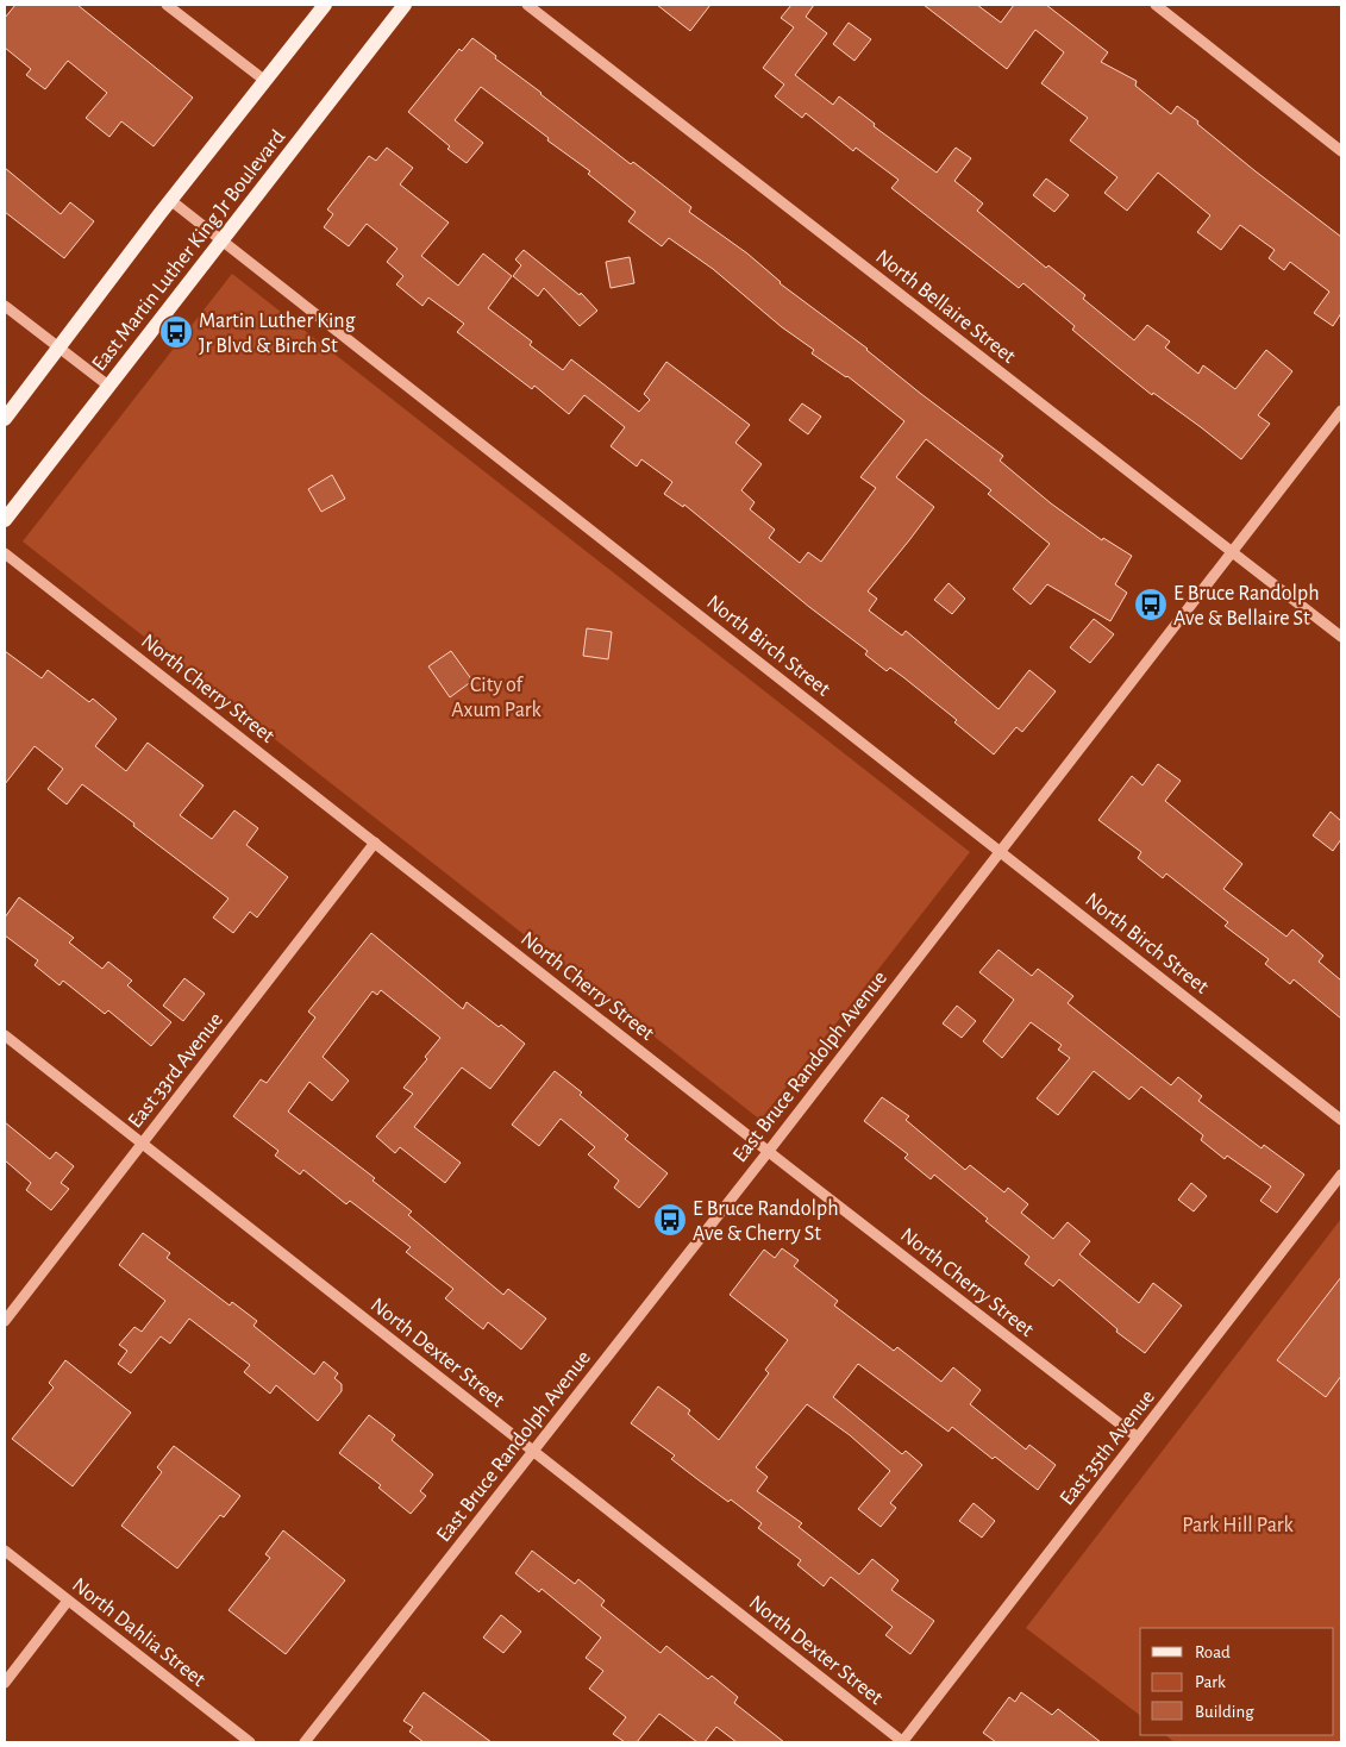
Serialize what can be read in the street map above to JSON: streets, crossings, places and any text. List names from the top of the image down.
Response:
{
  "streets": {
    "main road": ["East Martin Luther King Jr Boulevard"],
    "street": [
      "North Bellaire Street",
      "North Birch Street",
      "North Cherry Street",
      "East Bruce Randolph Avenue",
      "East 33rd Avenue",
      "North Dexter Street",
      "East 35th Avenue",
      "North Dahlia Street"
    ]
  },
  "crossings": [
    ["East Martin Luther King Jr Boulevard", "North Birch Street"],
    ["North Bellaire Street", "East Bruce Randolph Avenue"],
    ["North Birch Street", "East Bruce Randolph Avenue"],
    ["North Cherry Street", "East Bruce Randolph Avenue"],
    ["North Cherry Street", "East 33rd Avenue"],
    ["North Cherry Street", "East 35th Avenue"],
    ["East Bruce Randolph Avenue", "North Dexter Street"],
    ["East 33rd Avenue", "North Dexter Street"],
    ["North Dexter Street", "East 35th Avenue"]
  ],
  "parks": ["City of Axum Park", "Park Hill Park"],
  "places": {
    "bus stop": ["Martin Luther King Jr Blvd & Birch St", "E Bruce Randolph Ave & Bellaire St", "E Bruce Randolph Ave & Cherry St"]
  },
  "legend": ["Road", "Park", "Building"]
}
